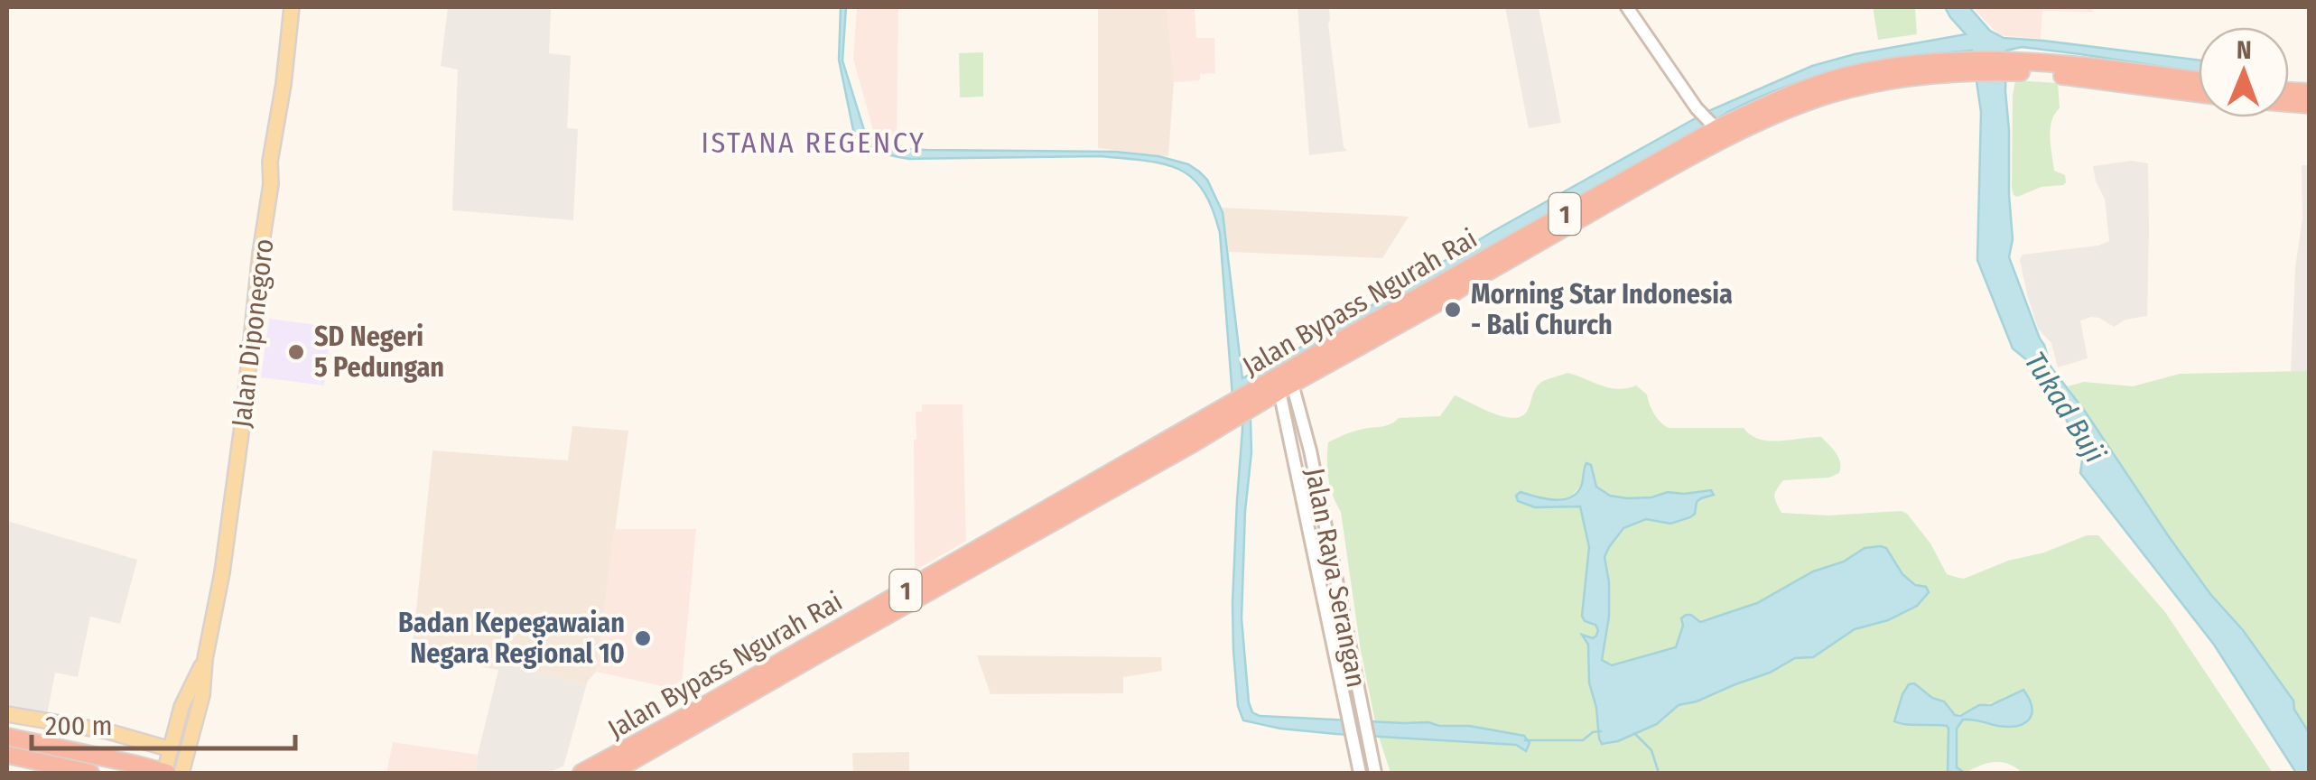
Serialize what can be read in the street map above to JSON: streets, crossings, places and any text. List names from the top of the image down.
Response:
{
  "streets": {
    "highway": ["1", "Jalan Bypass Ngurah Rai"],
    "main road": ["Jalan Diponegoro"],
    "street": ["Jalan Raya Serangan"]
  },
  "crossings": [
    ["Jalan Bypass Ngurah Rai", "Jalan Raya Serangan"]
  ],
  "districts": ["ISTANA REGENCY"],
  "water": ["Tukad Buji"],
  "places": ["Morning Star Indonesia - Bali Church", "SD Negeri 5 Pedungan", "Badan Kepegawaian Negara Regional 10"],
  "scale_bar": "200 m",
  "north": "top"
}
